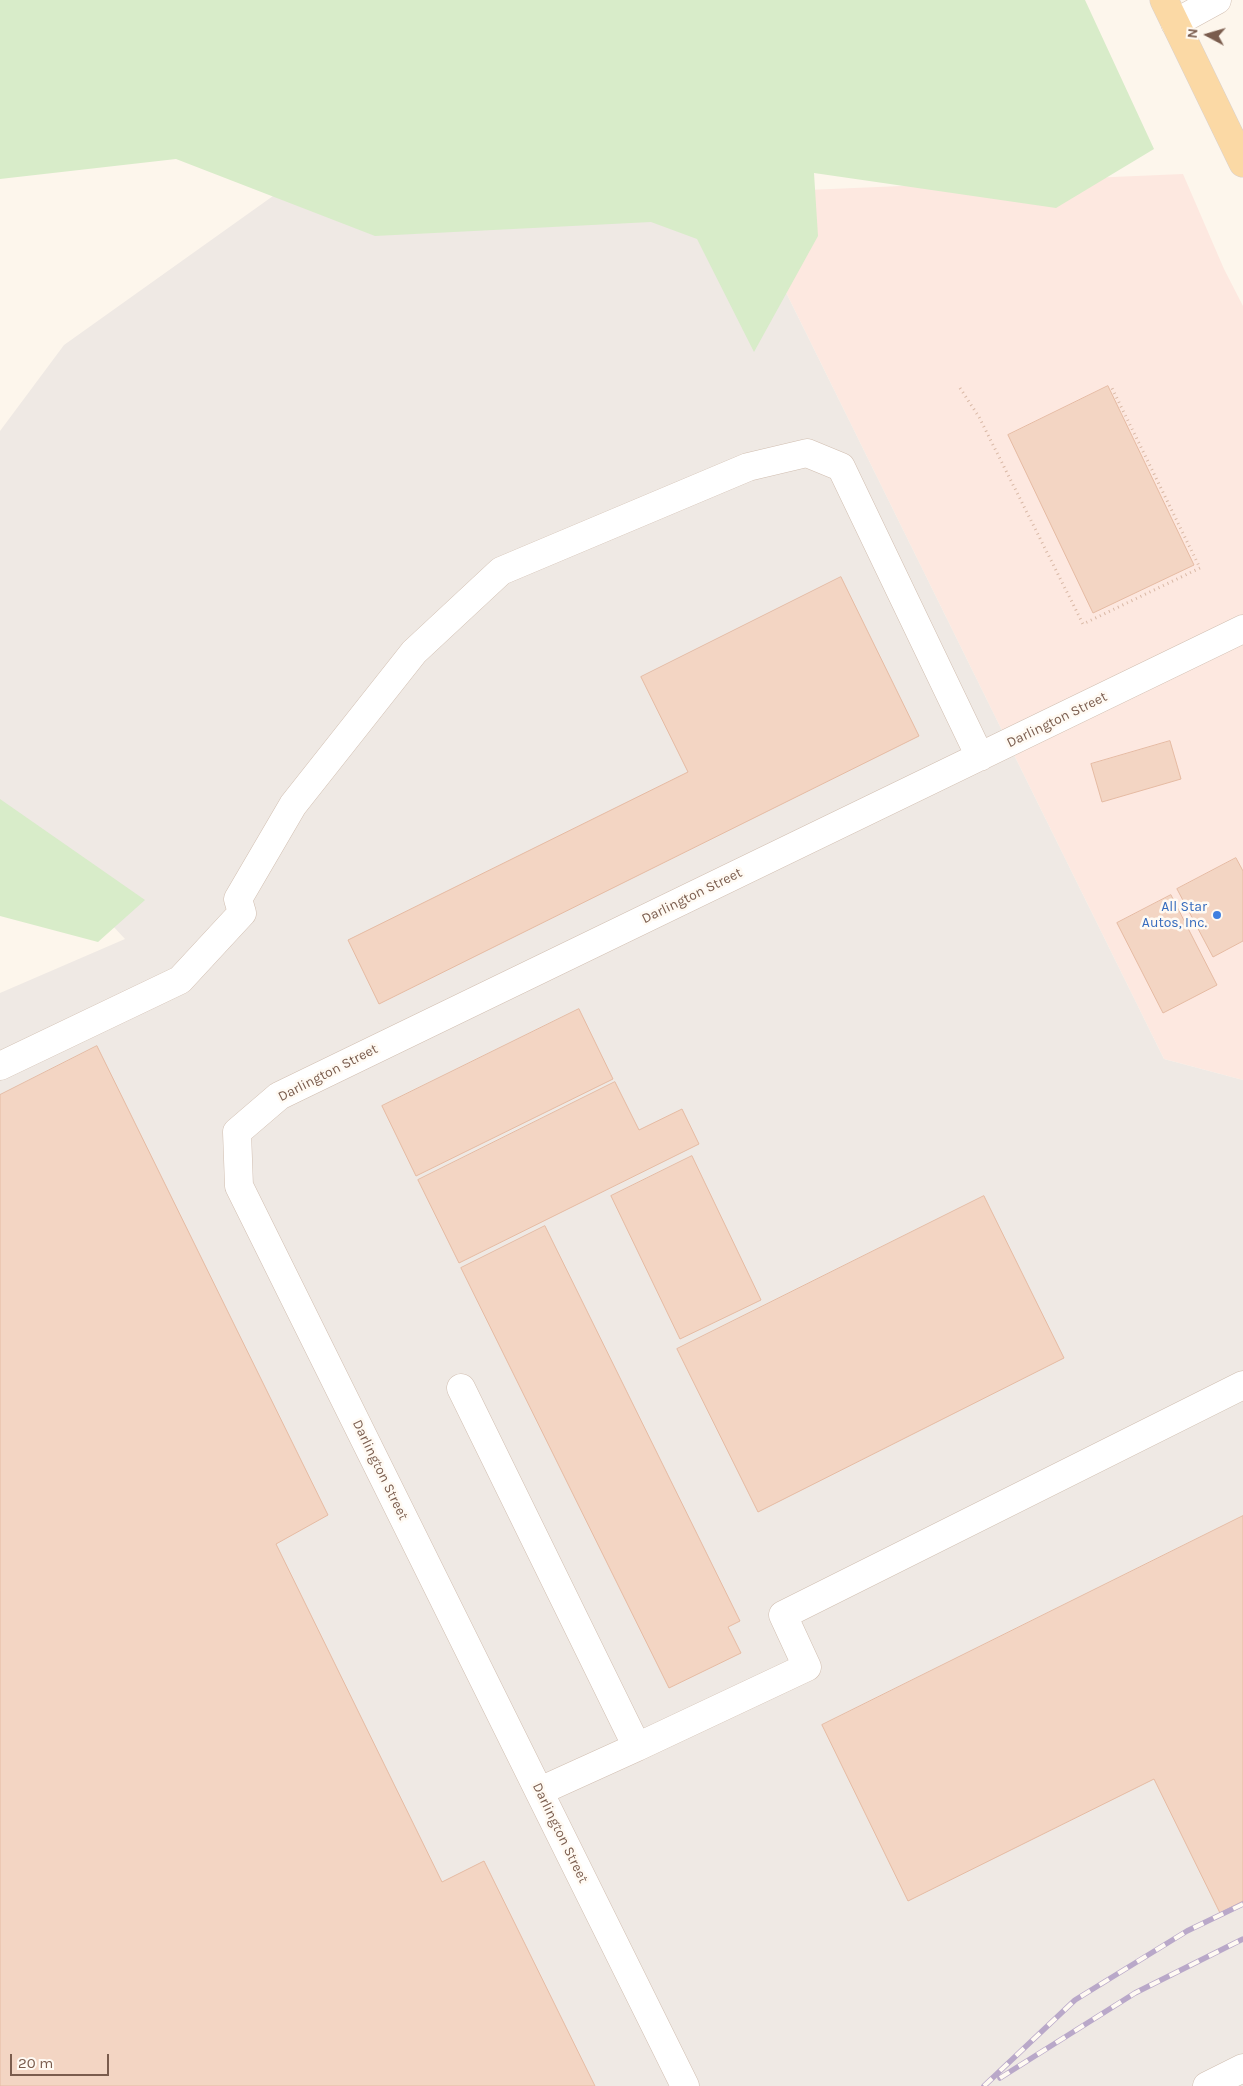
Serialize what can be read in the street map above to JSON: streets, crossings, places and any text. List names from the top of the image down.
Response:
{
  "streets": {
    "street": ["Darlington Street"]
  },
  "places": ["All Star Autos, Inc."],
  "scale_bar": "20 m",
  "north": "left"
}
